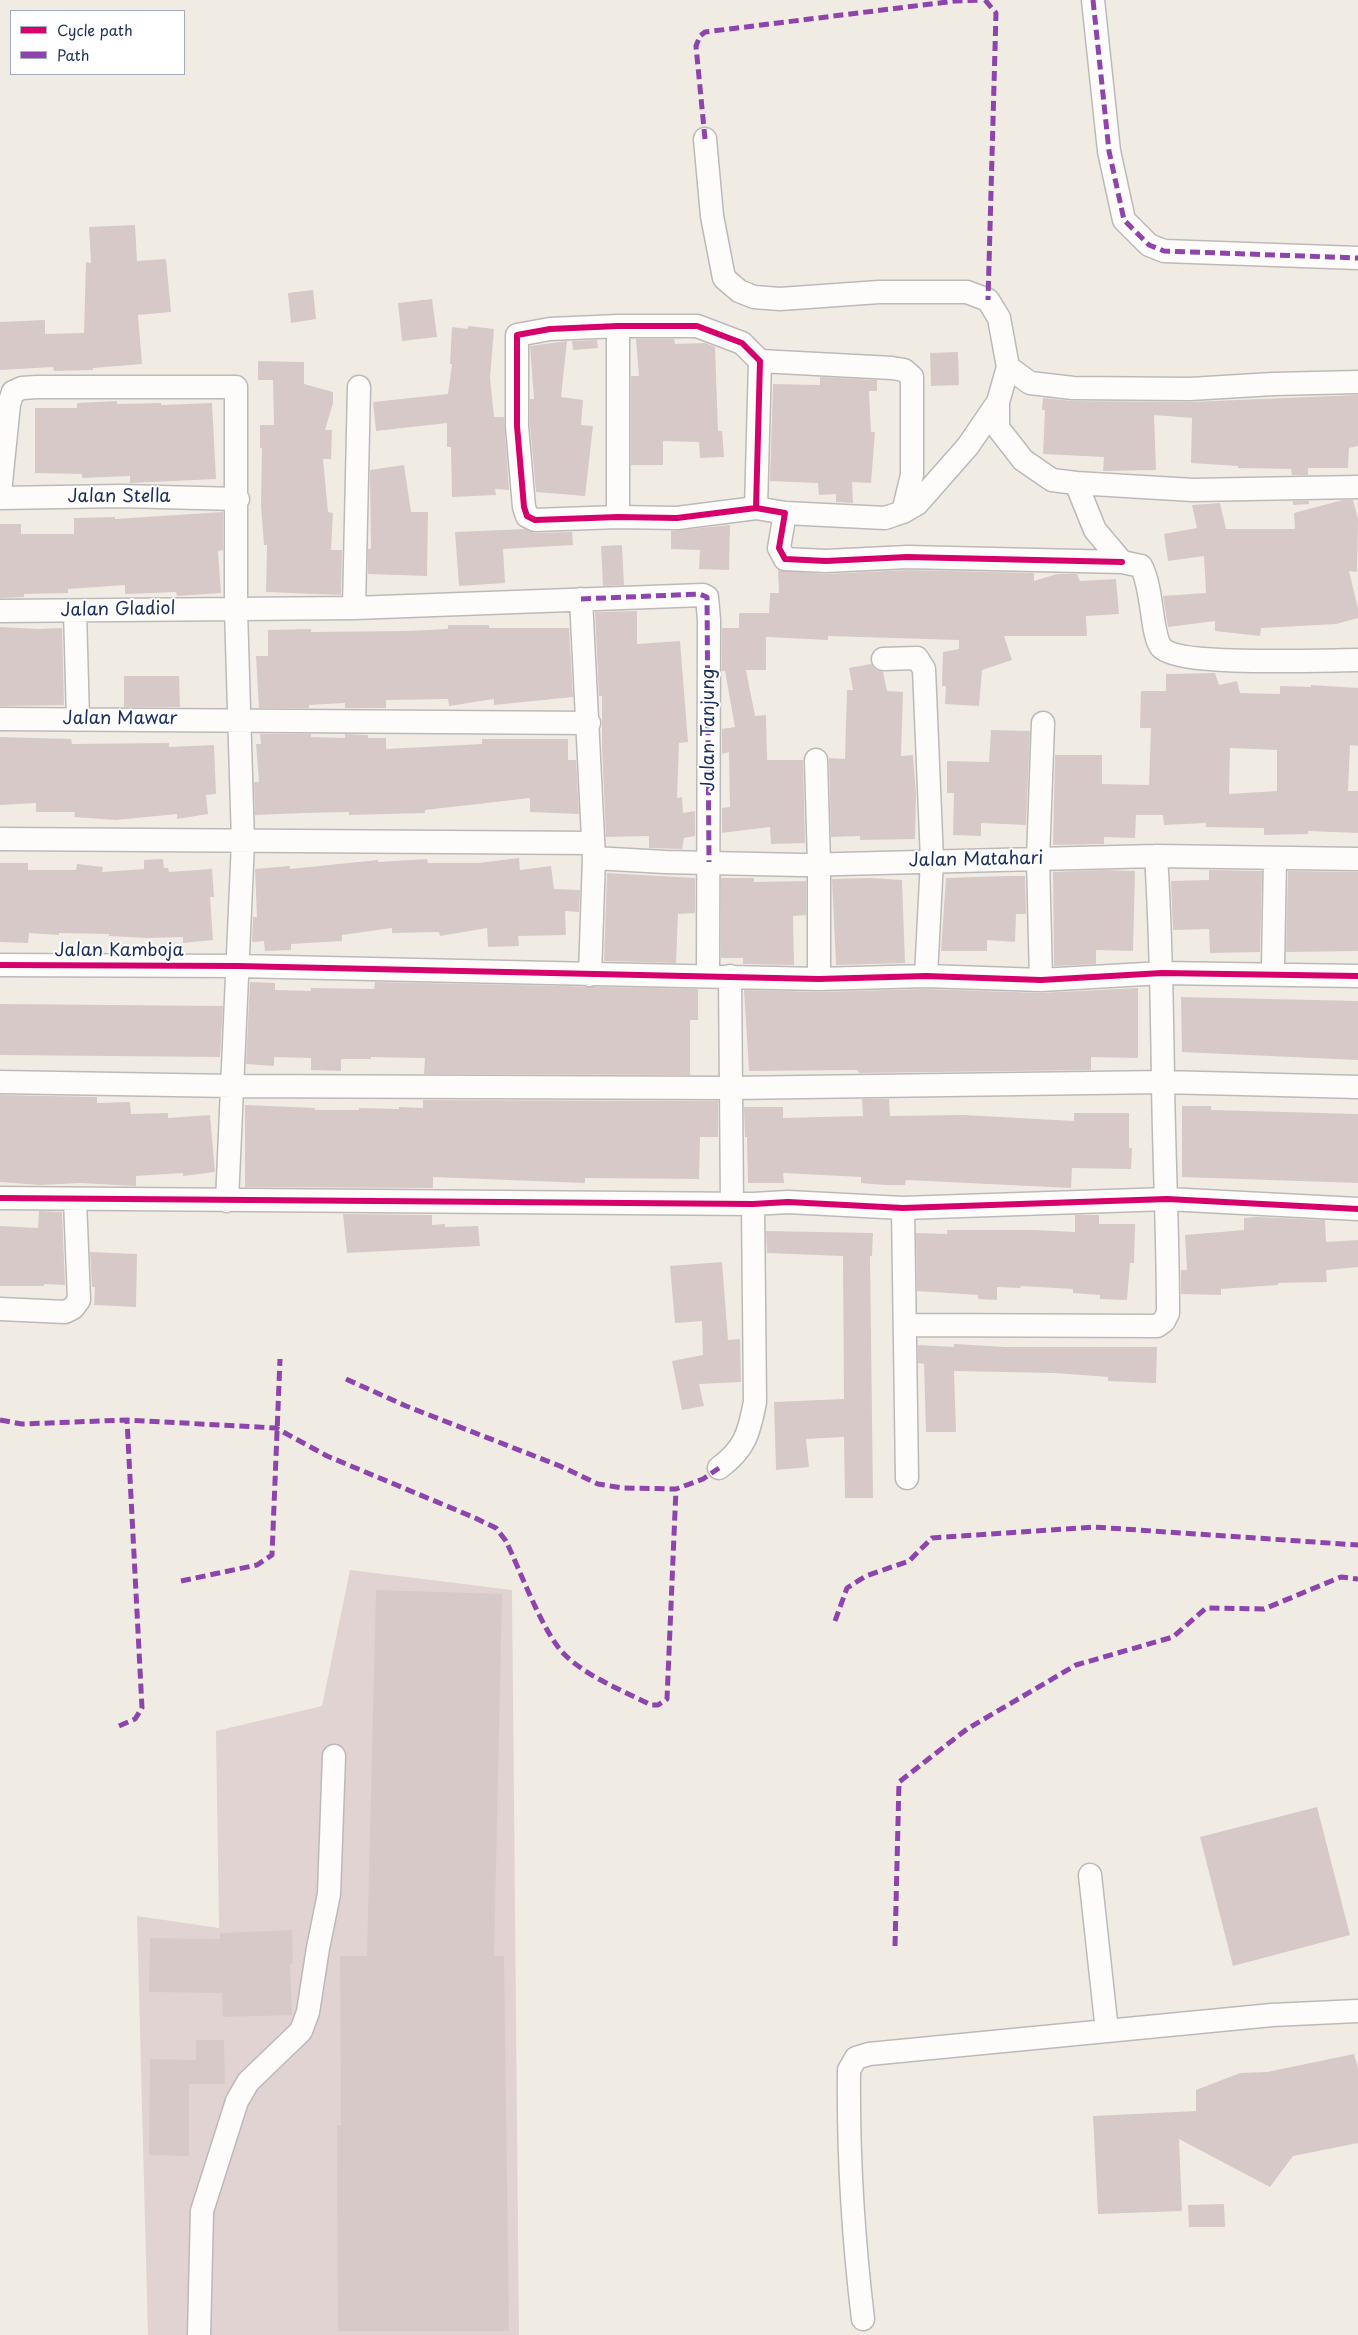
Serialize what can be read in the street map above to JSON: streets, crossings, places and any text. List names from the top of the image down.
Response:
{
  "streets": {
    "street": [
      "Jalan Stella",
      "Jalan Gladiol",
      "Jalan Mawar",
      "Jalan Tanjung",
      "Jalan Matahari",
      "Jalan Kamboja"
    ]
  },
  "crossings": [
    ["Jalan Gladiol", "Jalan Tanjung"],
    ["Jalan Tanjung", "Jalan Matahari"],
    ["Jalan Tanjung", "Jalan Kamboja"]
  ],
  "legend": ["Cycle path", "Path"]
}
